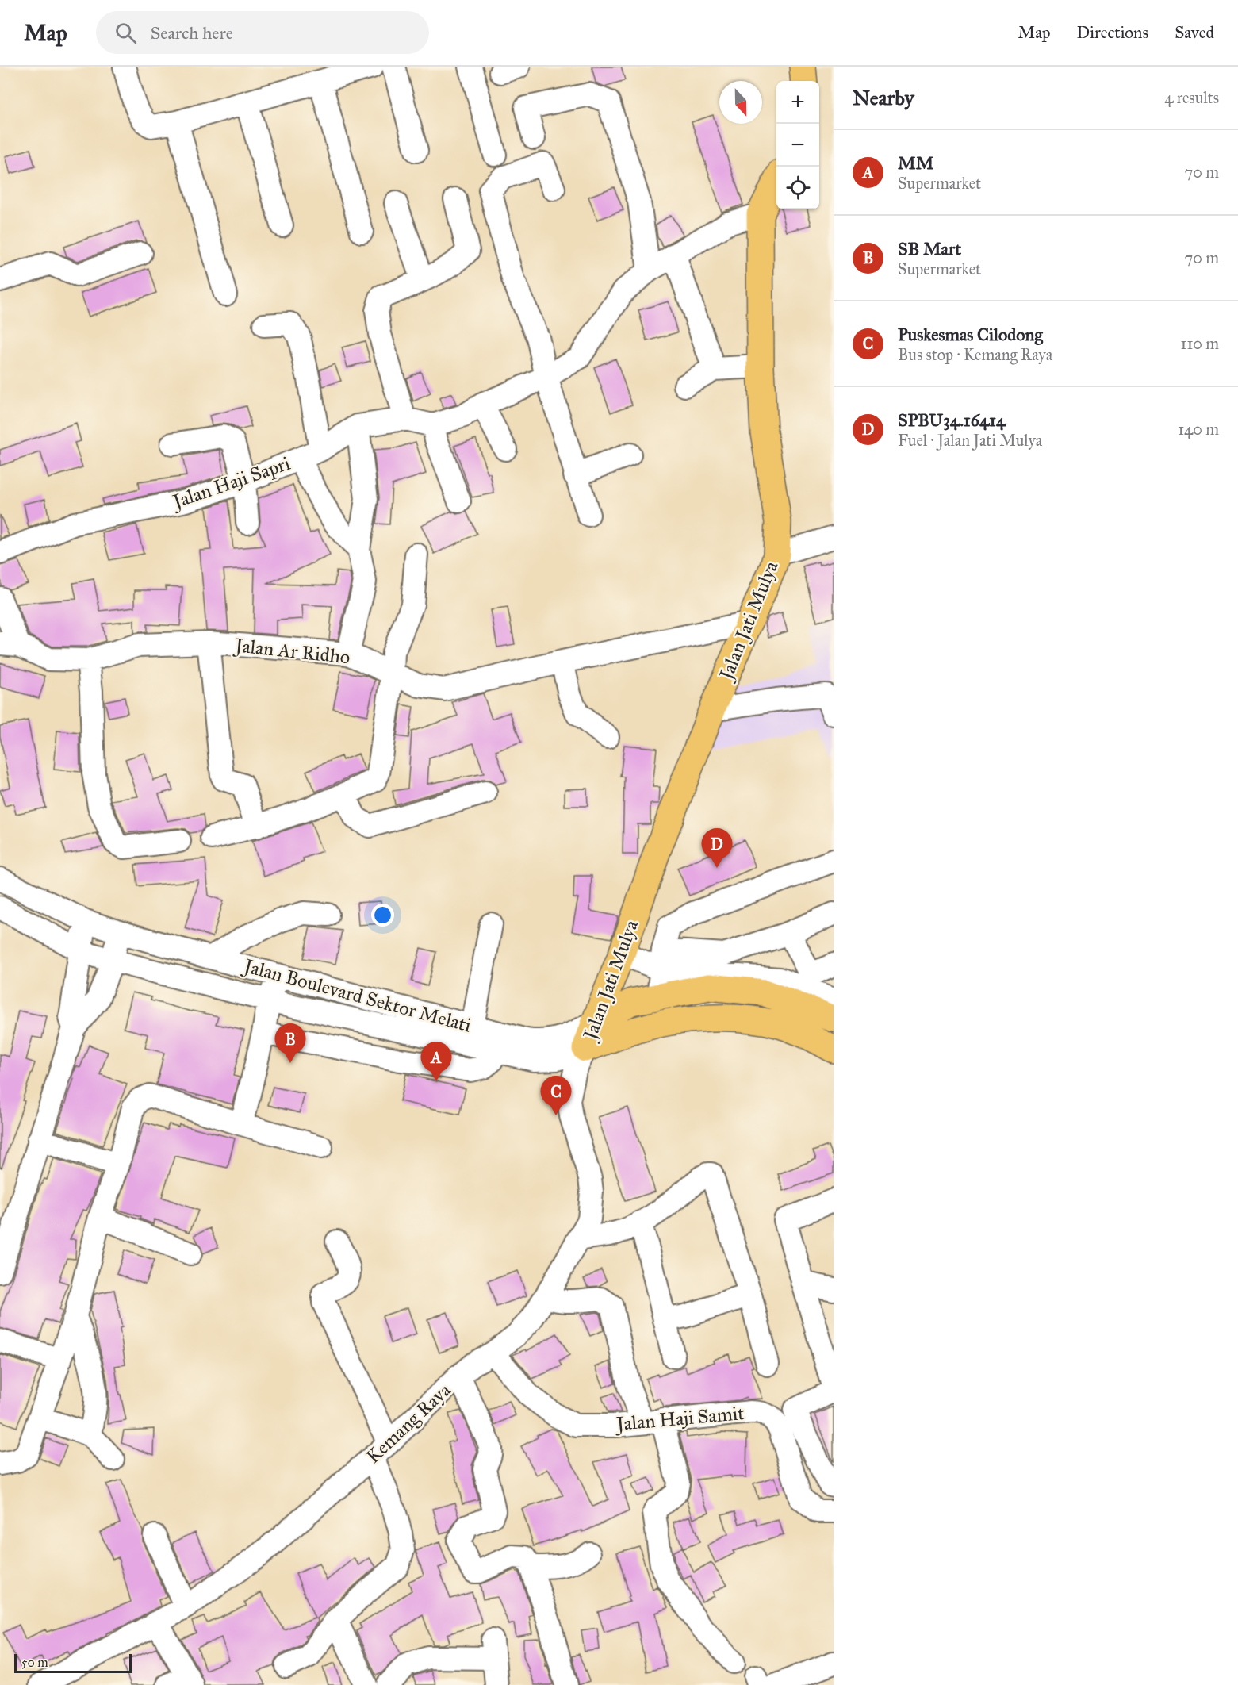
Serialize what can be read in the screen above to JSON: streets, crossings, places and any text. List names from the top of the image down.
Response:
{
  "streets": {
    "main road": ["Jalan Jati Mulya"],
    "street": [
      "Jalan Haji Sapri",
      "Jalan Ar Ridho",
      "Jalan Boulevard Sektor Melati",
      "Jalan Haji Samit",
      "Kemang Raya"
    ]
  },
  "crossings": [
    ["Jalan Haji Sapri", "Jalan Jati Mulya"],
    ["Jalan Jati Mulya", "Jalan Ar Ridho"],
    ["Jalan Jati Mulya", "Jalan Boulevard Sektor Melati"],
    ["Jalan Jati Mulya", "Kemang Raya"],
    ["Jalan Boulevard Sektor Melati", "Kemang Raya"],
    ["Jalan Haji Samit", "Kemang Raya"]
  ],
  "scale_bar": "50 m",
  "north": "bottom",
  "page": {
    "header": "Map",
    "search": "Search here",
    "nav": ["Map", "Directions", "Saved"],
    "heading": ["Nearby", "4 results"],
    "map_buttons": ["+", "−"],
    "list": [
      {
        "mark": "A",
        "name": "MM",
        "note": "Supermarket",
        "value": "70 m"
      },
      {
        "mark": "B",
        "name": "SB Mart",
        "note": "Supermarket",
        "value": "70 m"
      },
      {
        "mark": "C",
        "name": "Puskesmas Cilodong",
        "note": "Bus stop · Kemang Raya",
        "value": "110 m"
      },
      {
        "mark": "D",
        "name": "SPBU34.16414",
        "note": "Fuel · Jalan Jati Mulya",
        "value": "140 m"
      }
    ],
    "pins": [
      "D",
      "B",
      "A",
      "C"
    ],
    "scale": "50 m"
  }
}
